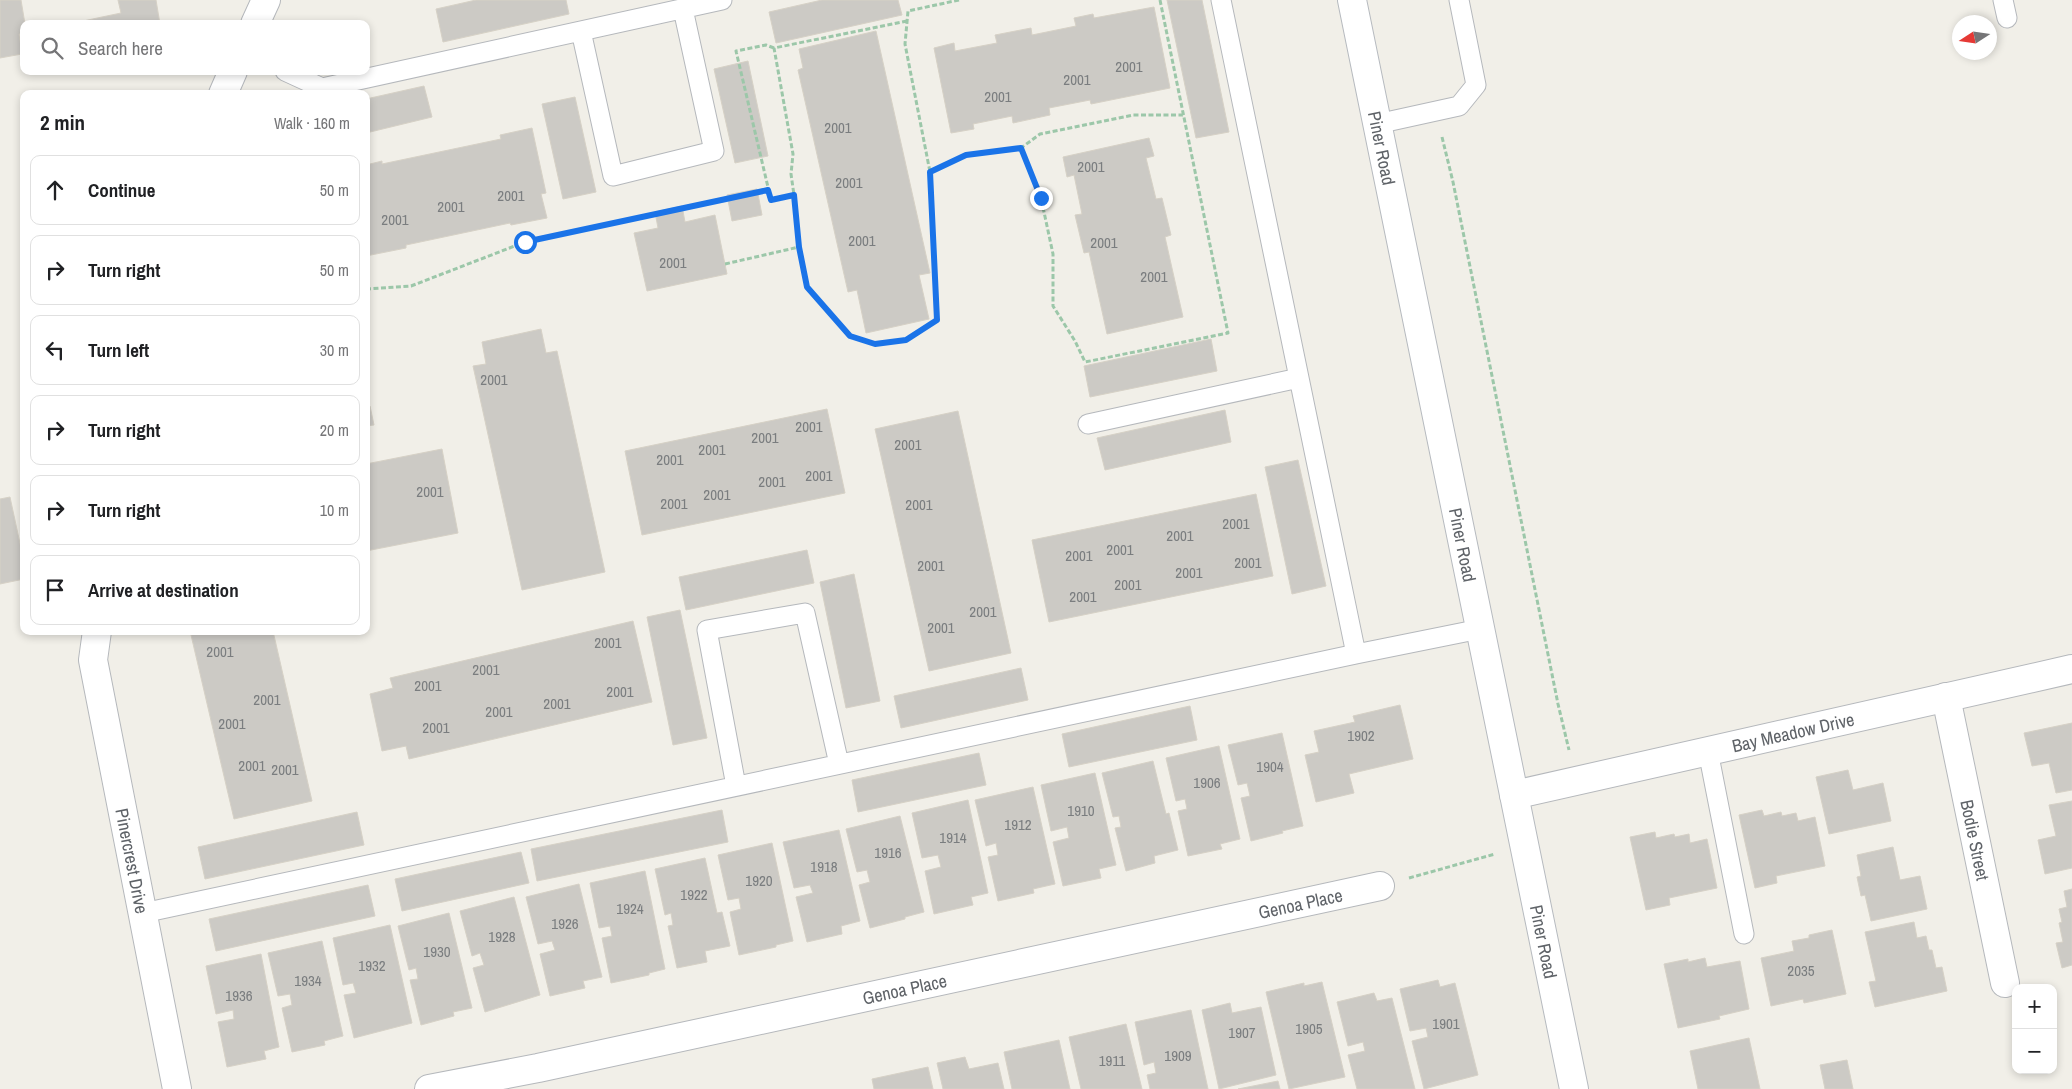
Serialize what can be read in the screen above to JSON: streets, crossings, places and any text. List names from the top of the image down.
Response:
{
  "streets": {
    "street": [
      "Piner Road",
      "Bay Meadow Drive",
      "Bodie Street",
      "Pinercrest Drive",
      "Genoa Place"
    ]
  },
  "crossings": [
    ["Piner Road", "Bay Meadow Drive"],
    ["Bay Meadow Drive", "Bodie Street"]
  ],
  "house_numbers": [
    "2001",
    "2001",
    "2001",
    "2001",
    "2001",
    "2001",
    "2001",
    "2001",
    "2001",
    "2001",
    "2001",
    "2001",
    "2001",
    "2001",
    "2001",
    "2001",
    "2001",
    "2001",
    "2001",
    "2001",
    "2001",
    "2001",
    "2001",
    "2001",
    "2001",
    "2001",
    "2001",
    "2001",
    "2001",
    "2001",
    "2001",
    "2001",
    "2001",
    "2001",
    "2001",
    "2001",
    "2001",
    "2001",
    "2001",
    "2001",
    "2001",
    "2001",
    "2001",
    "2001",
    "2001",
    "2001",
    "1902",
    "2001",
    "1904",
    "2001",
    "1906",
    "1910",
    "1912",
    "1914",
    "1916",
    "1918",
    "1920",
    "1922",
    "1924",
    "1926",
    "1928",
    "1930",
    "1932",
    "2035",
    "1934",
    "1936",
    "1901",
    "1905",
    "1907",
    "1909",
    "1911"
  ],
  "north": "left",
  "page": {
    "search": "Search here",
    "heading": ["2 min", "Walk · 160 m"],
    "list": [
      ["Continue", "50 m"],
      ["Turn right", "50 m"],
      ["Turn left", "30 m"],
      ["Turn right", "20 m"],
      ["Turn right", "10 m"],
      "Arrive at destination"
    ],
    "map_buttons": ["+", "−"]
  }
}
